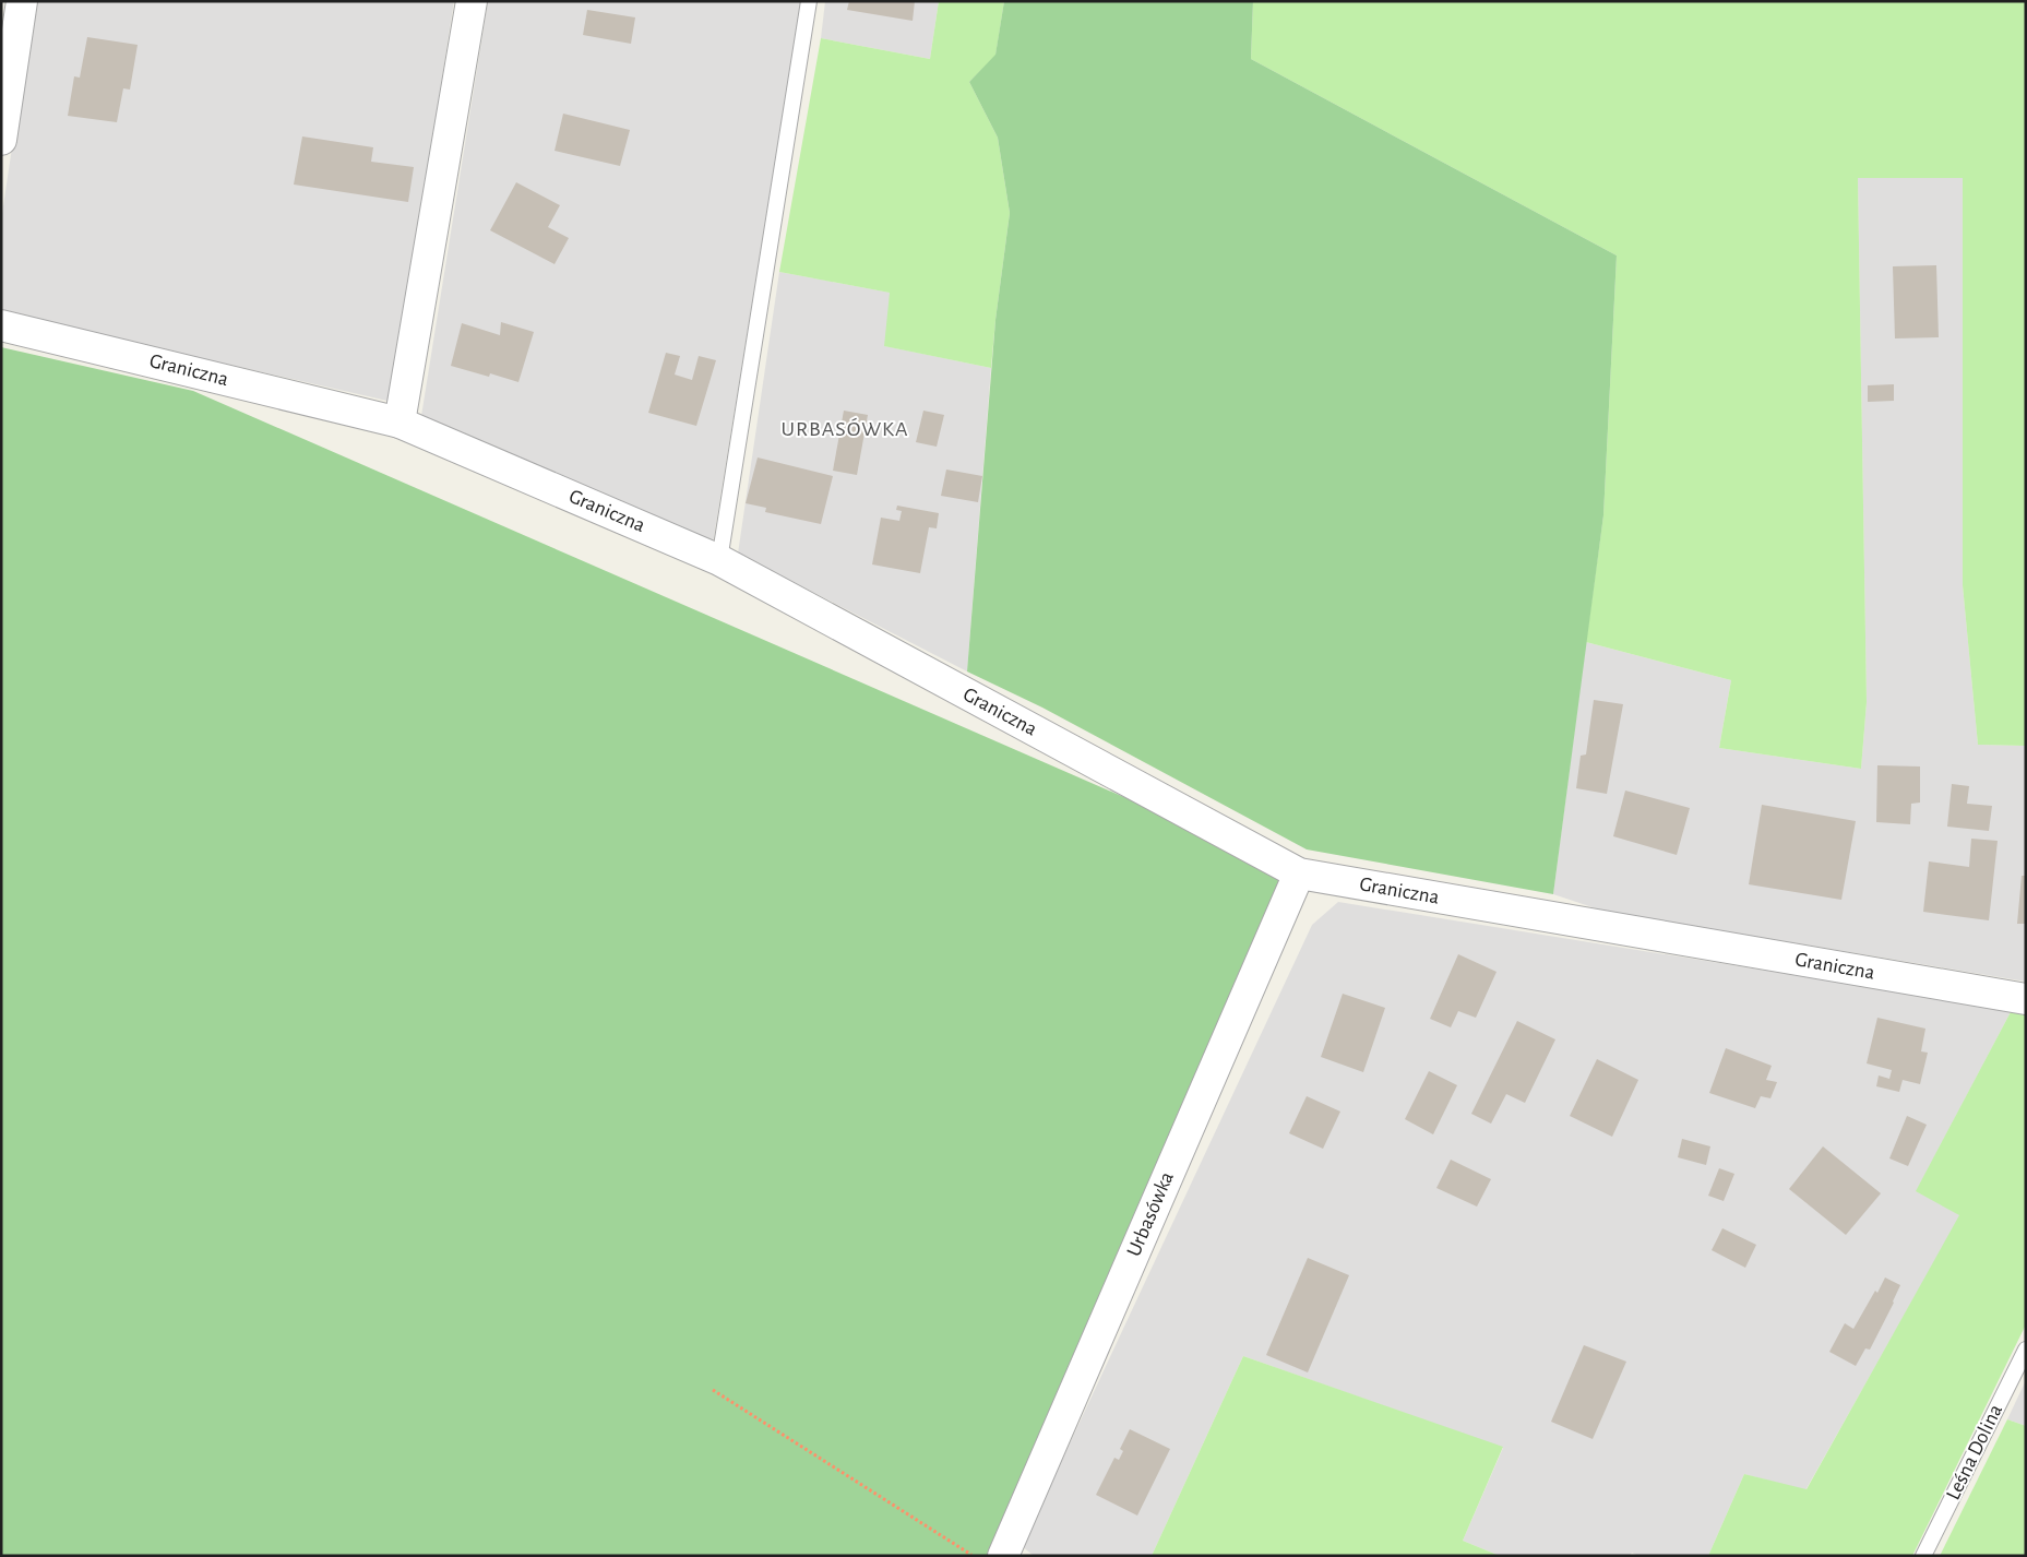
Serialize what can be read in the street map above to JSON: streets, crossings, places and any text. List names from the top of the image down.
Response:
{
  "streets": {
    "street": ["Graniczna", "Urbasówka"],
    "lane": ["Leśna Dolina"]
  },
  "crossings": [
    ["Graniczna", "Urbasówka"]
  ],
  "districts": ["URBASÓWKA"]
}
